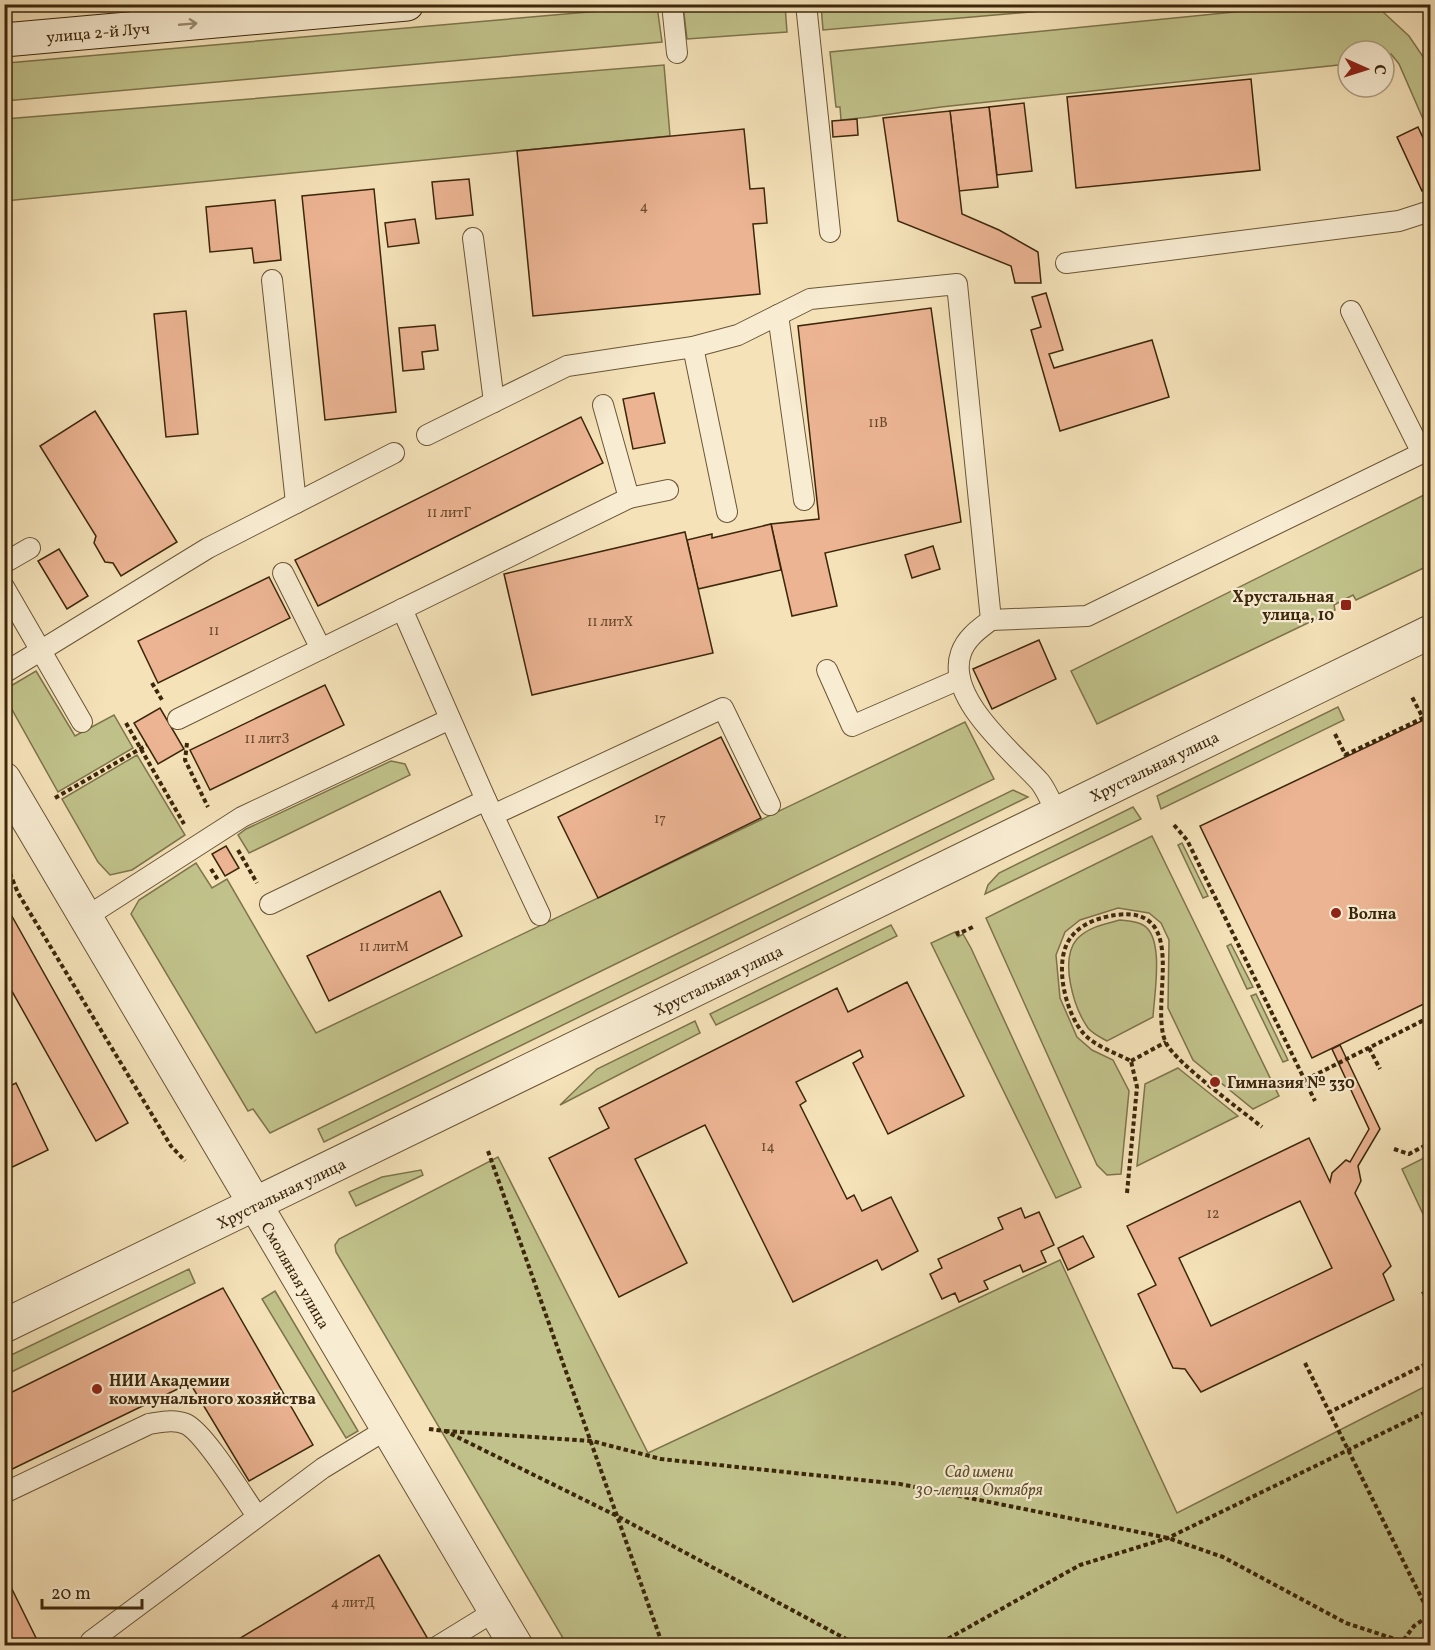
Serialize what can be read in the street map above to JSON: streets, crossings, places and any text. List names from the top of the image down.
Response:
{
  "streets": {
    "street": ["улица 2-й Луч", "Хрустальная улица", "Смоляная улица"]
  },
  "crossings": [
    ["Хрустальная улица", "Смоляная улица"]
  ],
  "one_way": ["улица 2-й Луч"],
  "parks": ["Сад имени 30-летия Октября"],
  "places": {
    "transit": ["Хрустальная улица, 10"],
    "other": ["Волна", "Гимназия № 330", "НИИ Академии коммунального хозяйства"]
  },
  "house_numbers": [
    "4",
    "11В",
    "11 литГ",
    "11 литХ",
    "11",
    "11 литЗ",
    "17",
    "11 литМ",
    "14",
    "12",
    "4 литД"
  ],
  "scale_bar": "20 m",
  "north": "right"
}
